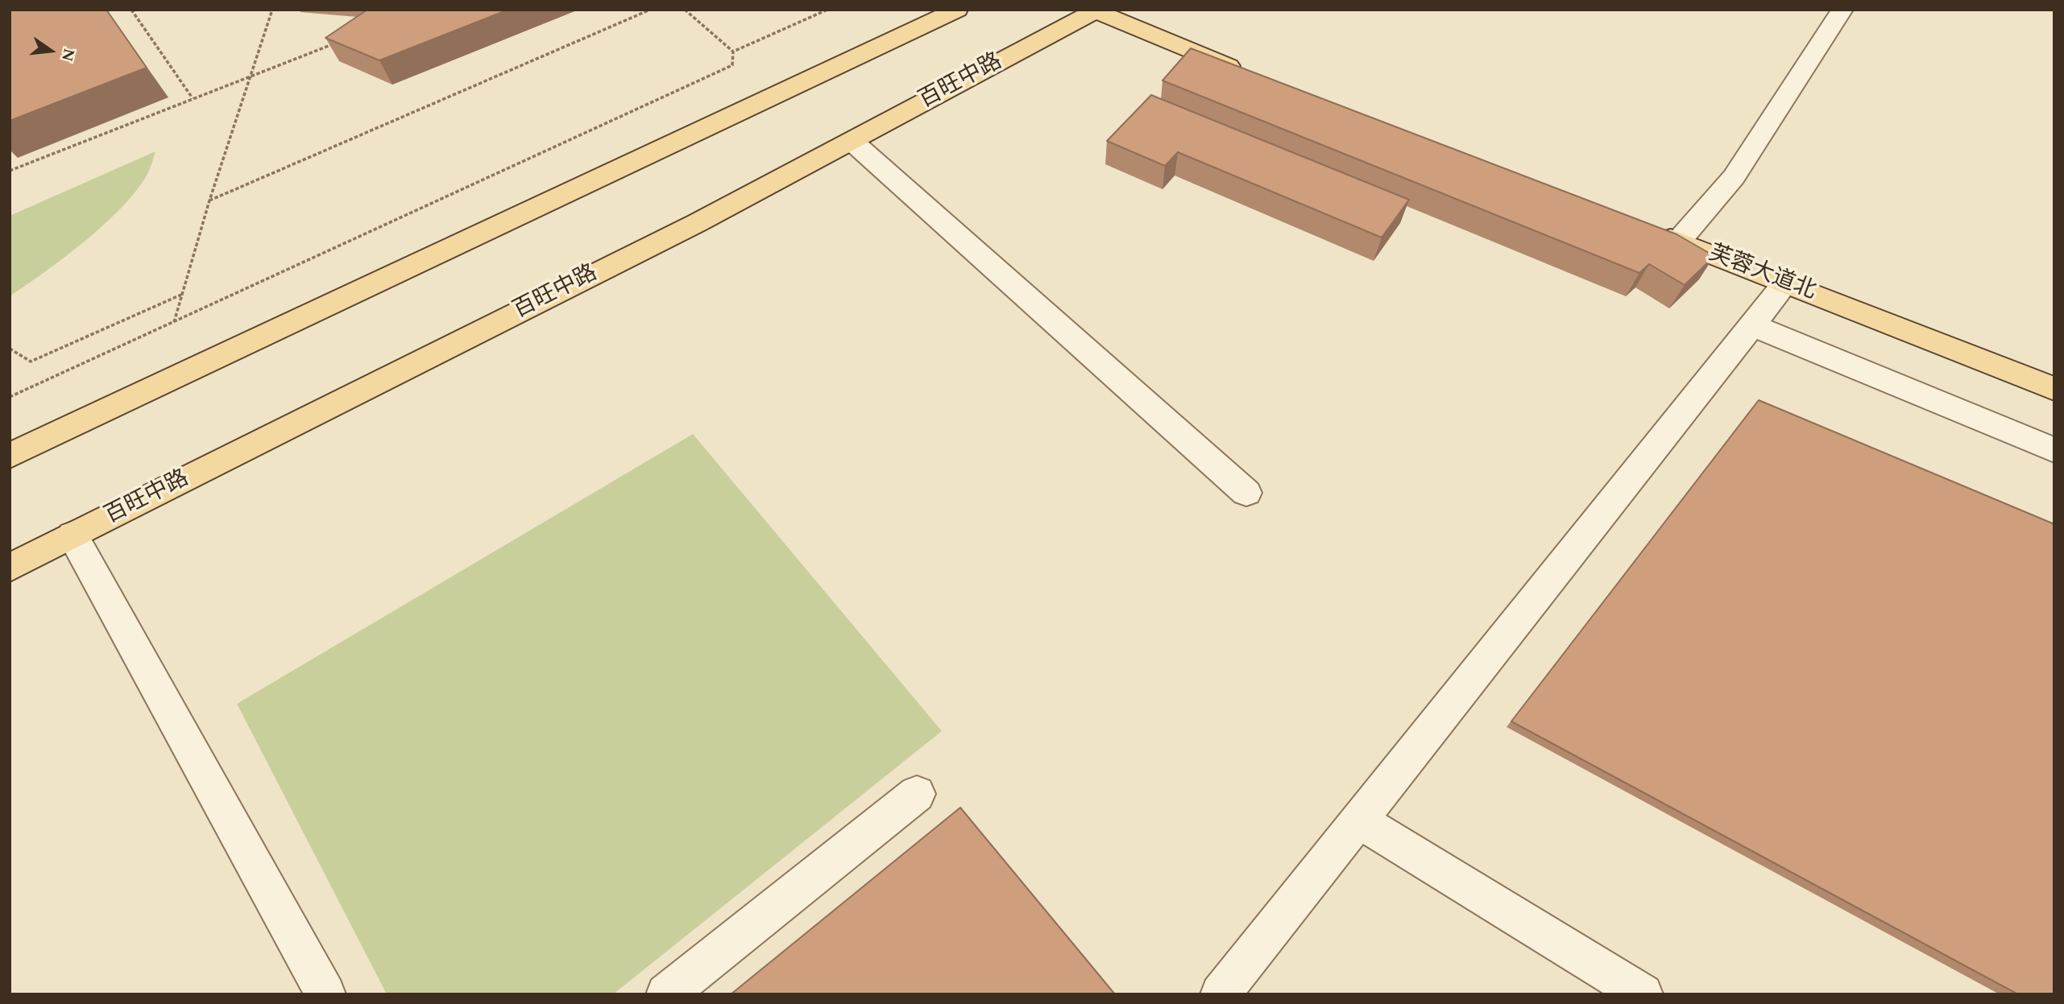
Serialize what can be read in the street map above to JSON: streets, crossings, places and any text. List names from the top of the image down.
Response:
{
  "streets": {
    "main road": ["百旺中路", "芙蓉大道北"]
  },
  "north": "right"
}
